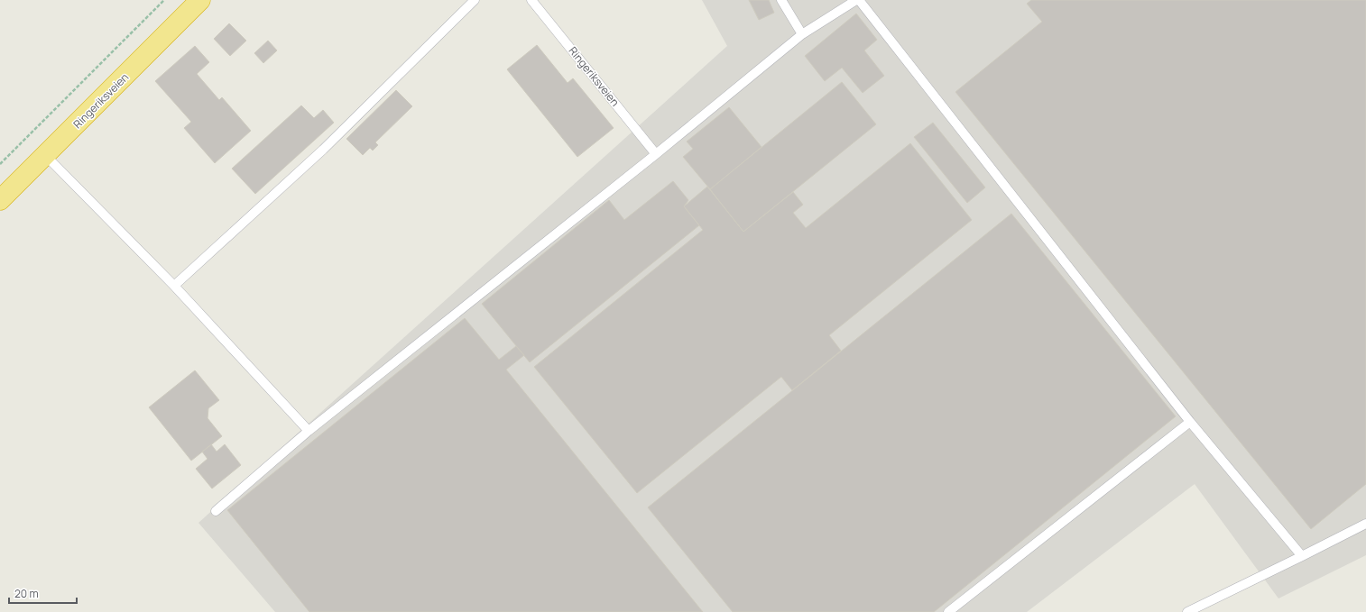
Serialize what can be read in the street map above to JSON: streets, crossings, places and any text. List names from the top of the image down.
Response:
{
  "streets": {
    "highway": ["Ringeriksveien"]
  },
  "scale_bar": "20 m"
}
